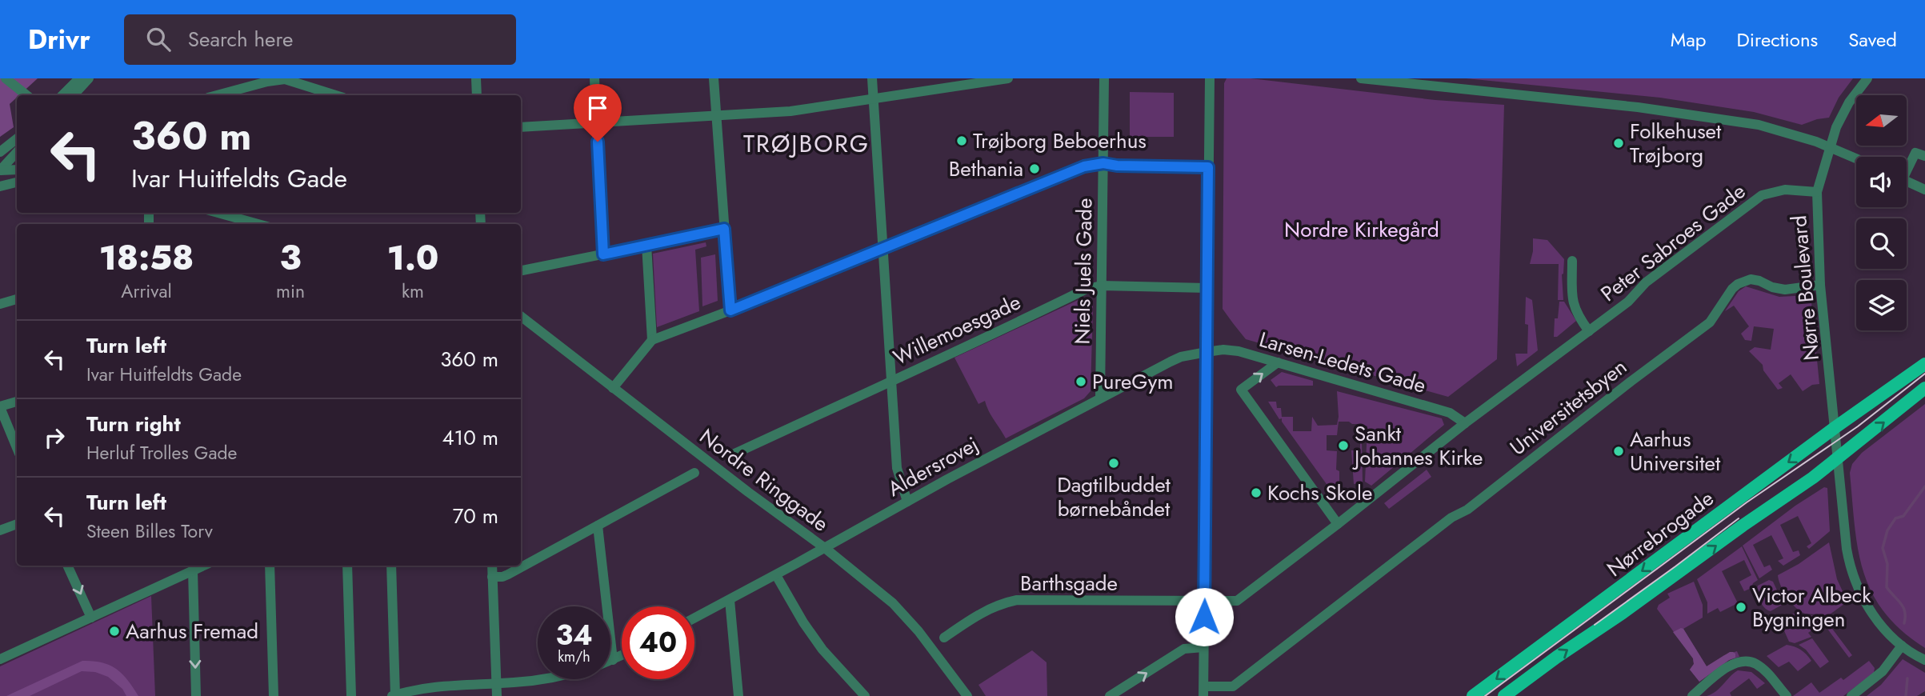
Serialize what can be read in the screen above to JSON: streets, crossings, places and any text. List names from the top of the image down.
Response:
{
  "streets": {
    "main road": ["Nørrebrogade"],
    "street": [
      "Peter Sabroes Gade",
      "Niels Juels Gade",
      "Nørre Boulevard",
      "Willemoesgade",
      "Larsen-Ledets Gade",
      "Universitetsbyen",
      "Aldersrovej",
      "Nordre Ringgade",
      "Barthsgade"
    ]
  },
  "crossings": [
    ["Peter Sabroes Gade", "Nørre Boulevard"],
    ["Peter Sabroes Gade", "Larsen-Ledets Gade"],
    ["Peter Sabroes Gade", "Barthsgade"],
    ["Niels Juels Gade", "Willemoesgade"],
    ["Niels Juels Gade", "Aldersrovej"],
    ["Nørre Boulevard", "Universitetsbyen"],
    ["Nørre Boulevard", "Nørrebrogade"],
    ["Larsen-Ledets Gade", "Aldersrovej"],
    ["Aldersrovej", "Nordre Ringgade"]
  ],
  "districts": ["TRØJBORG"],
  "parks": ["Nordre Kirkegård"],
  "places": [
    "Trøjborg Beboerhus",
    "Folkehuset Trøjborg",
    "Bethania",
    "PureGym",
    "Sankt Johannes Kirke",
    "Aarhus Universitet",
    "Dagtilbuddet børnebåndet",
    "Kochs Skole",
    "Victor Albeck Bygningen",
    "Aarhus Fremad"
  ],
  "north": "left",
  "page": {
    "header": "Drivr",
    "search": "Search here",
    "nav": ["Map", "Directions", "Saved"],
    "turn": ["360 m", "Ivar Huitfeldts Gade"],
    "eta": [
      "18:58",
      "Arrival",
      "3",
      "min",
      "1.0",
      "km"
    ],
    "list": [
      {
        "name": "Turn left",
        "note": "Ivar Huitfeldts Gade",
        "value": "360 m"
      },
      {
        "name": "Turn right",
        "note": "Herluf Trolles Gade",
        "value": "410 m"
      },
      {
        "name": "Turn left",
        "note": "Steen Billes Torv",
        "value": "70 m"
      }
    ],
    "speed": "34 km/h",
    "limit": "40"
  }
}
